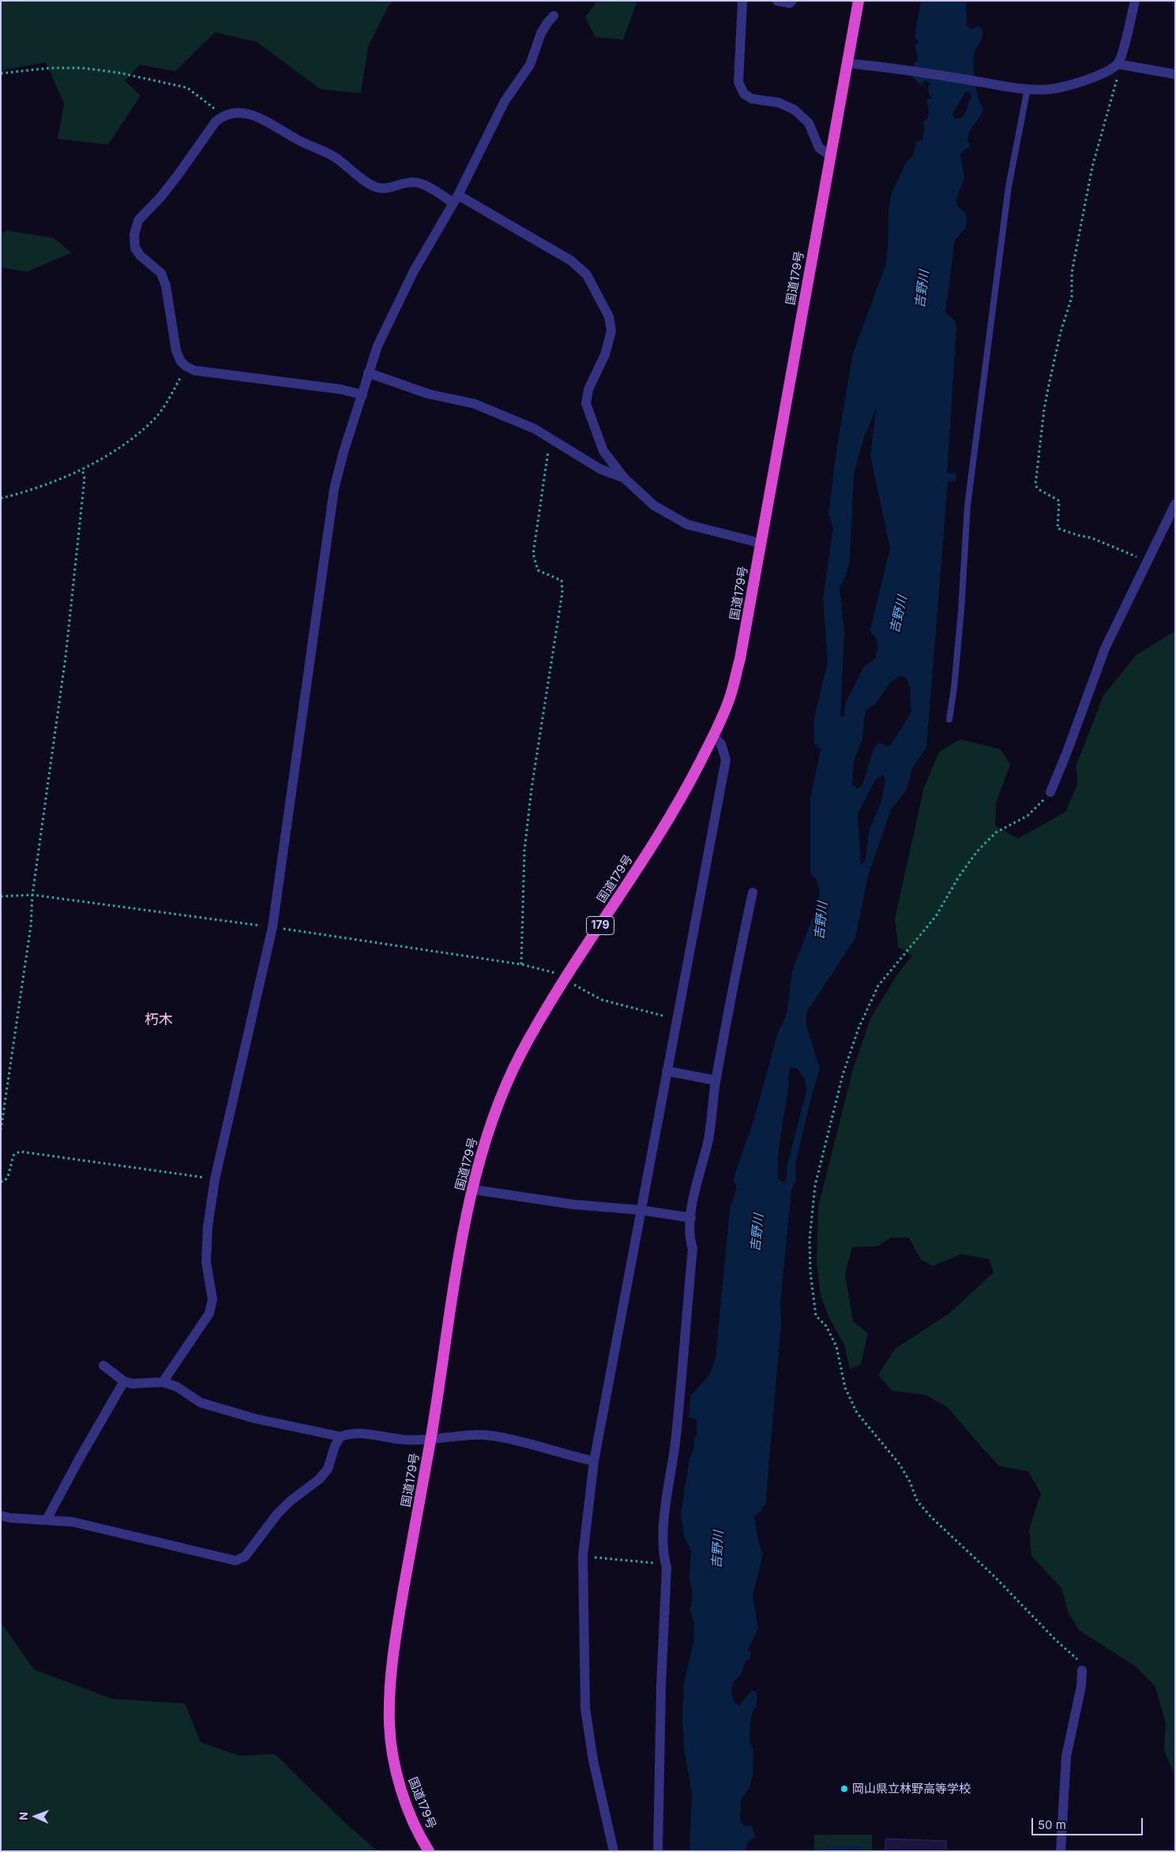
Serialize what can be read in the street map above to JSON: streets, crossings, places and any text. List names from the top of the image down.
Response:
{
  "streets": {
    "highway": ["国道179号", "179"]
  },
  "districts": ["朽木"],
  "water": ["吉野川"],
  "places": ["岡山県立林野高等学校"],
  "scale_bar": "50 m",
  "north": "left"
}
